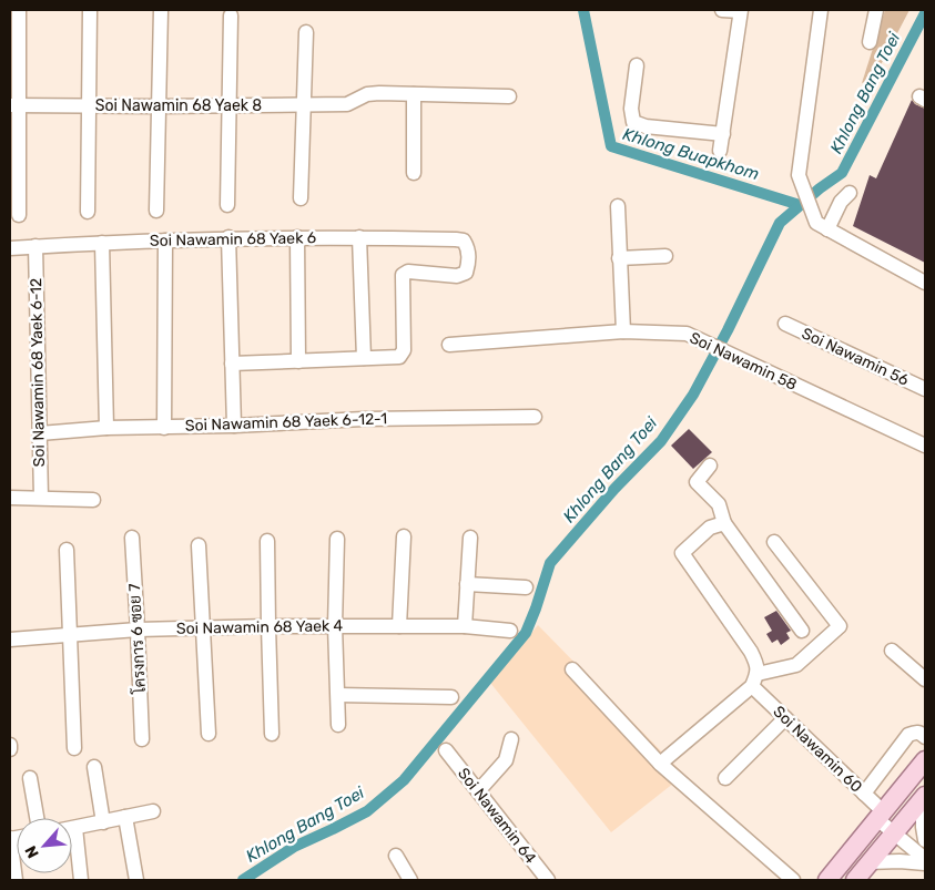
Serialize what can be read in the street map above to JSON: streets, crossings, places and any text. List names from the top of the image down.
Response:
{
  "streets": {
    "street": [
      "Soi Nawamin 68 Yaek 8",
      "Soi Nawamin 68 Yaek 6",
      "Soi Nawamin 56",
      "Soi Nawamin 58",
      "Soi Nawamin 68 Yaek 6-12",
      "Soi Nawamin 68 Yaek 6-12-1",
      "Soi Nawamin 68 Yaek 4",
      "โครงการ 6 ซอย 7",
      "Soi Nawamin 60",
      "Soi Nawamin 64"
    ]
  },
  "crossings": [
    ["Soi Nawamin 68 Yaek 6", "Soi Nawamin 68 Yaek 6-12"],
    ["Soi Nawamin 68 Yaek 6-12", "Soi Nawamin 68 Yaek 6-12-1"],
    ["Soi Nawamin 68 Yaek 4", "โครงการ 6 ซอย 7"]
  ],
  "water": ["Khlong Bang Toei", "Khlong Buapkhom"],
  "north": "bottom left"
}
